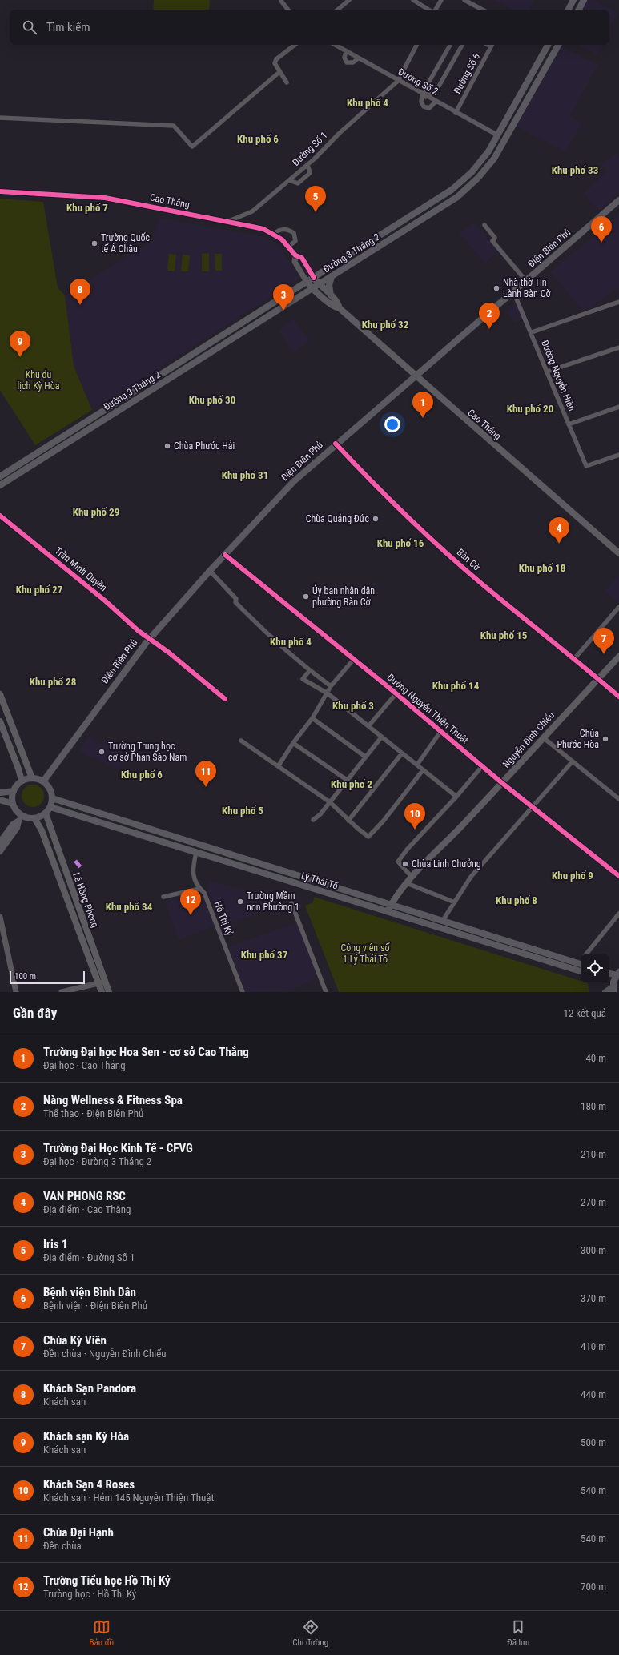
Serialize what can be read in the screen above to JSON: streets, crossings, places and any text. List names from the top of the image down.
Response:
{
  "streets": {
    "main road": [
      "Cao Thắng",
      "Điện Biên Phủ",
      "Đường 3 Tháng 2",
      "Nguyễn Đình Chiểu",
      "Lý Thái Tổ",
      "Lê Hồng Phong"
    ],
    "street": [
      "Đường Số 6",
      "Đường Số 2",
      "Đường Số 1",
      "Đường Nguyễn Hiền",
      "Bàn Cờ",
      "Trần Minh Quyền",
      "Đường Nguyễn Thiện Thuật",
      "Hồ Thị Kỷ"
    ]
  },
  "crossings": [
    ["Đường Số 6", "Đường Số 2"],
    ["Đường Số 2", "Đường Số 1"],
    ["Đường Số 2", "Đường 3 Tháng 2"],
    ["Đường Số 1", "Cao Thắng"],
    ["Cao Thắng", "Điện Biên Phủ"],
    ["Cao Thắng", "Đường 3 Tháng 2"],
    ["Điện Biên Phủ", "Đường Nguyễn Hiền"],
    ["Điện Biên Phủ", "Bàn Cờ"],
    ["Điện Biên Phủ", "Trần Minh Quyền"],
    ["Điện Biên Phủ", "Đường Nguyễn Thiện Thuật"],
    ["Điện Biên Phủ", "Lý Thái Tổ"],
    ["Điện Biên Phủ", "Lê Hồng Phong"],
    ["Bàn Cờ", "Nguyễn Đình Chiểu"],
    ["Đường Nguyễn Thiện Thuật", "Nguyễn Đình Chiểu"],
    ["Nguyễn Đình Chiểu", "Lý Thái Tổ"],
    ["Lý Thái Tổ", "Lê Hồng Phong"],
    ["Lý Thái Tổ", "Hồ Thị Kỷ"]
  ],
  "districts": [
    "Khu phố 4",
    "Khu phố 6",
    "Khu phố 33",
    "Khu phố 7",
    "Khu phố 32",
    "Khu phố 30",
    "Khu phố 20",
    "Khu phố 31",
    "Khu phố 29",
    "Khu phố 16",
    "Khu phố 18",
    "Khu phố 27",
    "Khu phố 15",
    "Khu phố 4",
    "Khu phố 28",
    "Khu phố 14",
    "Khu phố 3",
    "Khu phố 6",
    "Khu phố 2",
    "Khu phố 5",
    "Khu phố 9",
    "Khu phố 8",
    "Khu phố 34",
    "Khu phố 37"
  ],
  "parks": ["Khu du lịch Kỳ Hòa", "Công viên số 1 Lý Thái Tổ"],
  "places": [
    "Trường Quốc tế Á Châu",
    "Nhà thờ Tin Lành Bàn Cờ",
    "Chùa Phước Hải",
    "Chùa Quảng Đức",
    "Ủy ban nhân dân phường Bàn Cờ",
    "Chùa Phước Hòa",
    "Trường Trung học cơ sở Phan Sào Nam",
    "Chùa Linh Chưởng",
    "Trường Mầm non Phường 1"
  ],
  "scale_bar": "100 m",
  "page": {
    "search": "Tìm kiếm",
    "pins": [
      "5",
      "6",
      "8",
      "3",
      "2",
      "9",
      "1",
      "4",
      "7",
      "11",
      "10",
      "12"
    ],
    "scale": "100 m",
    "heading": ["Gần đây", "12 kết quả"],
    "list": [
      {
        "mark": "1",
        "name": "Trường Đại học Hoa Sen - cơ sở Cao Thắng",
        "note": "Đại học · Cao Thắng",
        "value": "40 m"
      },
      {
        "mark": "2",
        "name": "Nàng Wellness & Fitness Spa",
        "note": "Thể thao · Điện Biên Phủ",
        "value": "180 m"
      },
      {
        "mark": "3",
        "name": "Trường Đại Học Kinh Tế - CFVG",
        "note": "Đại học · Đường 3 Tháng 2",
        "value": "210 m"
      },
      {
        "mark": "4",
        "name": "VAN PHONG RSC",
        "note": "Địa điểm · Cao Thắng",
        "value": "270 m"
      },
      {
        "mark": "5",
        "name": "Iris 1",
        "note": "Địa điểm · Đường Số 1",
        "value": "300 m"
      },
      {
        "mark": "6",
        "name": "Bệnh viện Bình Dân",
        "note": "Bệnh viện · Điện Biên Phủ",
        "value": "370 m"
      },
      {
        "mark": "7",
        "name": "Chùa Kỳ Viên",
        "note": "Đền chùa · Nguyễn Đình Chiểu",
        "value": "410 m"
      },
      {
        "mark": "8",
        "name": "Khách Sạn Pandora",
        "note": "Khách sạn",
        "value": "440 m"
      },
      {
        "mark": "9",
        "name": "Khách sạn Kỳ Hòa",
        "note": "Khách sạn",
        "value": "500 m"
      },
      {
        "mark": "10",
        "name": "Khách Sạn 4 Roses",
        "note": "Khách sạn · Hẻm 145 Nguyễn Thiện Thuật",
        "value": "540 m"
      },
      {
        "mark": "11",
        "name": "Chùa Đại Hạnh",
        "note": "Đền chùa",
        "value": "540 m"
      },
      {
        "mark": "12",
        "name": "Trường Tiểu học Hồ Thị Kỷ",
        "note": "Trường học · Hồ Thị Kỷ",
        "value": "700 m"
      }
    ],
    "nav": ["Bản đồ", "Chỉ đường", "Đã lưu"]
  }
}
